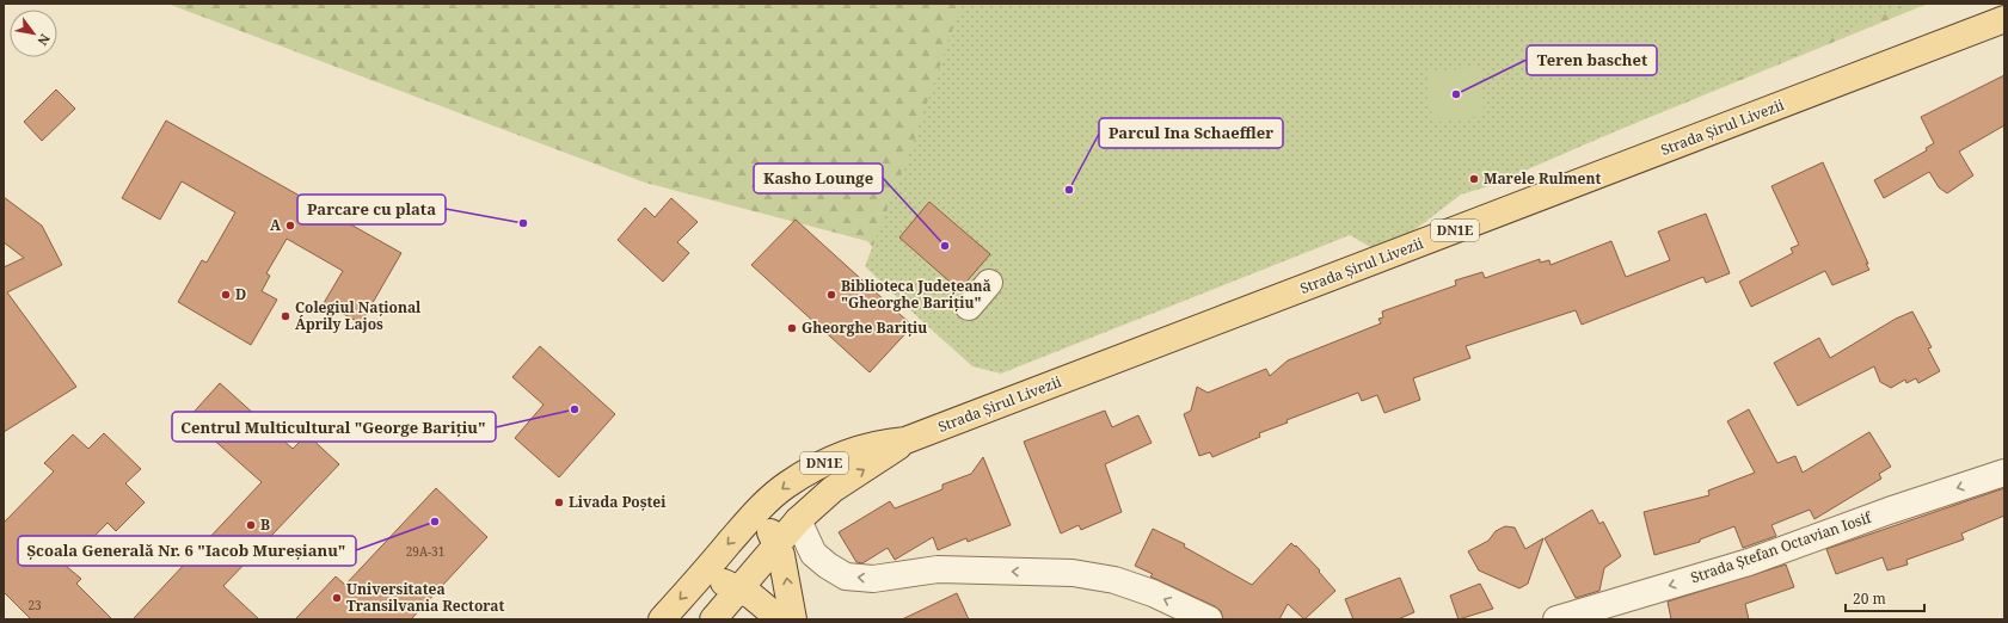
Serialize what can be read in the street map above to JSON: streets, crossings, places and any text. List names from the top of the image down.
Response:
{
  "streets": {
    "main road": ["Strada Șirul Livezii", "DN1E"],
    "street": ["Strada Ștefan Octavian Iosif"]
  },
  "crossings": [
    ["Strada Șirul Livezii", "DN1E"]
  ],
  "one_way": ["Strada Ștefan Octavian Iosif"],
  "places": [
    "Teren baschet",
    "Marele Rulment",
    "Parcul Ina Schaeffler",
    "Parcare cu plata",
    "A",
    "Kasho Lounge",
    "D",
    "Biblioteca Județeană \"Gheorghe Barițiu\"",
    "Colegiul Național Áprily Lajos",
    "Gheorghe Barițiu",
    "Centrul Multicultural \"George Barițiu\"",
    "Livada Poștei",
    "Școala Generală Nr. 6 \"Iacob Mureșianu\"",
    "B",
    "Universitatea Transilvania Rectorat"
  ],
  "house_numbers": ["29A-31", "23"],
  "scale_bar": "20 m",
  "north": "bottom right"
}
